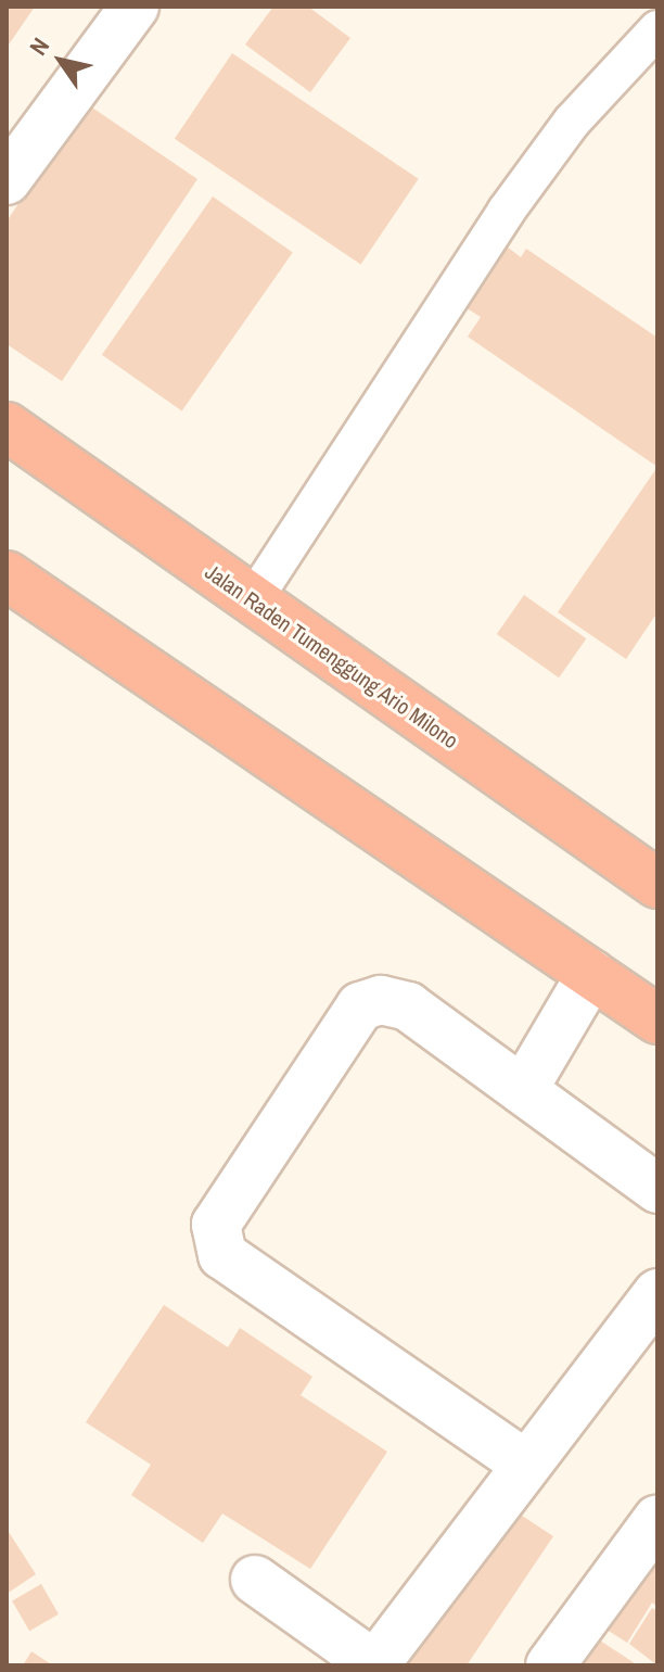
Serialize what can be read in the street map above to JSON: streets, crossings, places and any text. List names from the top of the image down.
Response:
{
  "streets": {
    "highway": ["Jalan Raden Tumenggung Ario Milono"]
  },
  "north": "top left"
}
